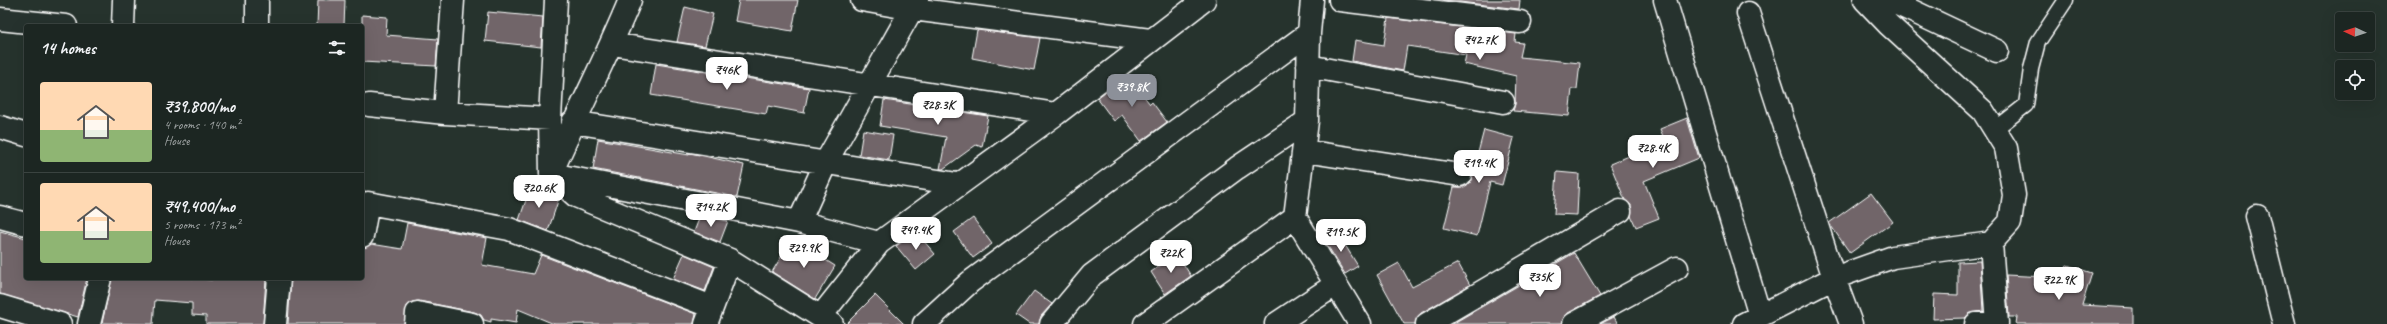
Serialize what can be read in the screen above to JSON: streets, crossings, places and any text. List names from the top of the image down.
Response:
{
  "north": "left",
  "page": {
    "heading": "14 homes",
    "price": [
      "₹42.7K",
      "₹46K",
      "₹39.8K",
      "₹28.3K",
      "₹28.4K",
      "₹19.4K",
      "₹20.6K",
      "₹14.2K",
      "₹49.4K",
      "₹19.5K",
      "₹29.9K",
      "₹22K",
      "₹35K",
      "₹22.9K"
    ],
    "list": [
      {
        "name": "₹39,800/mo",
        "note": "4 rooms · 140 m² · House"
      },
      {
        "name": "₹49,400/mo",
        "note": "5 rooms · 173 m² · House"
      }
    ]
  }
}
